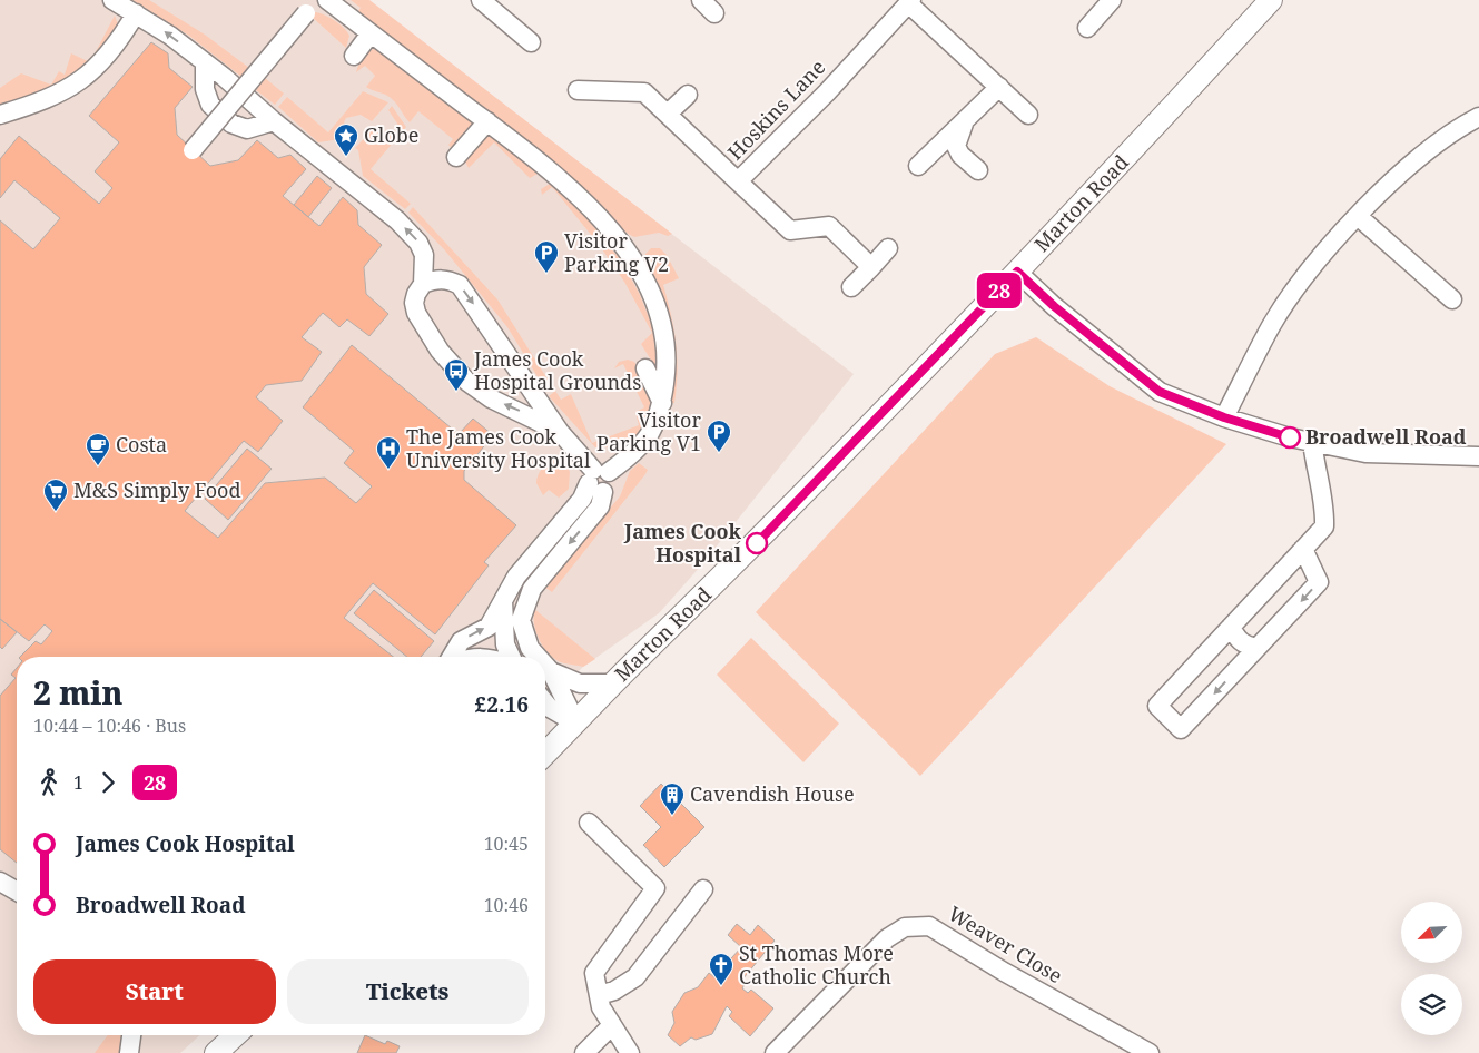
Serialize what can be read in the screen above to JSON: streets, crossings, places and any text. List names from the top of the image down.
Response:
{
  "streets": {
    "main road": ["Marton Road"],
    "street": ["Hoskins Lane", "Weaver Close"]
  },
  "places": {
    "place": ["Globe"],
    "parking": ["Visitor Parking V2", "Visitor Parking V1"],
    "bus stop": ["James Cook Hospital Grounds"],
    "other": ["Broadwell Road", "James Cook Hospital"],
    "cafe": ["Costa"],
    "hospital": ["The James Cook University Hospital"],
    "supermarket": ["M&S Simply Food"],
    "building": ["Cavendish House"],
    "church": ["St Thomas More Catholic Church"]
  },
  "lines": ["bus line 28"],
  "north": "bottom left",
  "page": {
    "on_map": "28",
    "heading": ["2 min", "10:44 – 10:46 · Bus", "£2.16"],
    "legs": ["1", "28"],
    "list": [
      {
        "name": "James Cook Hospital",
        "value": "10:45"
      },
      {
        "name": "Broadwell Road",
        "value": "10:46"
      }
    ],
    "buttons": ["Start", "Tickets"]
  }
}
